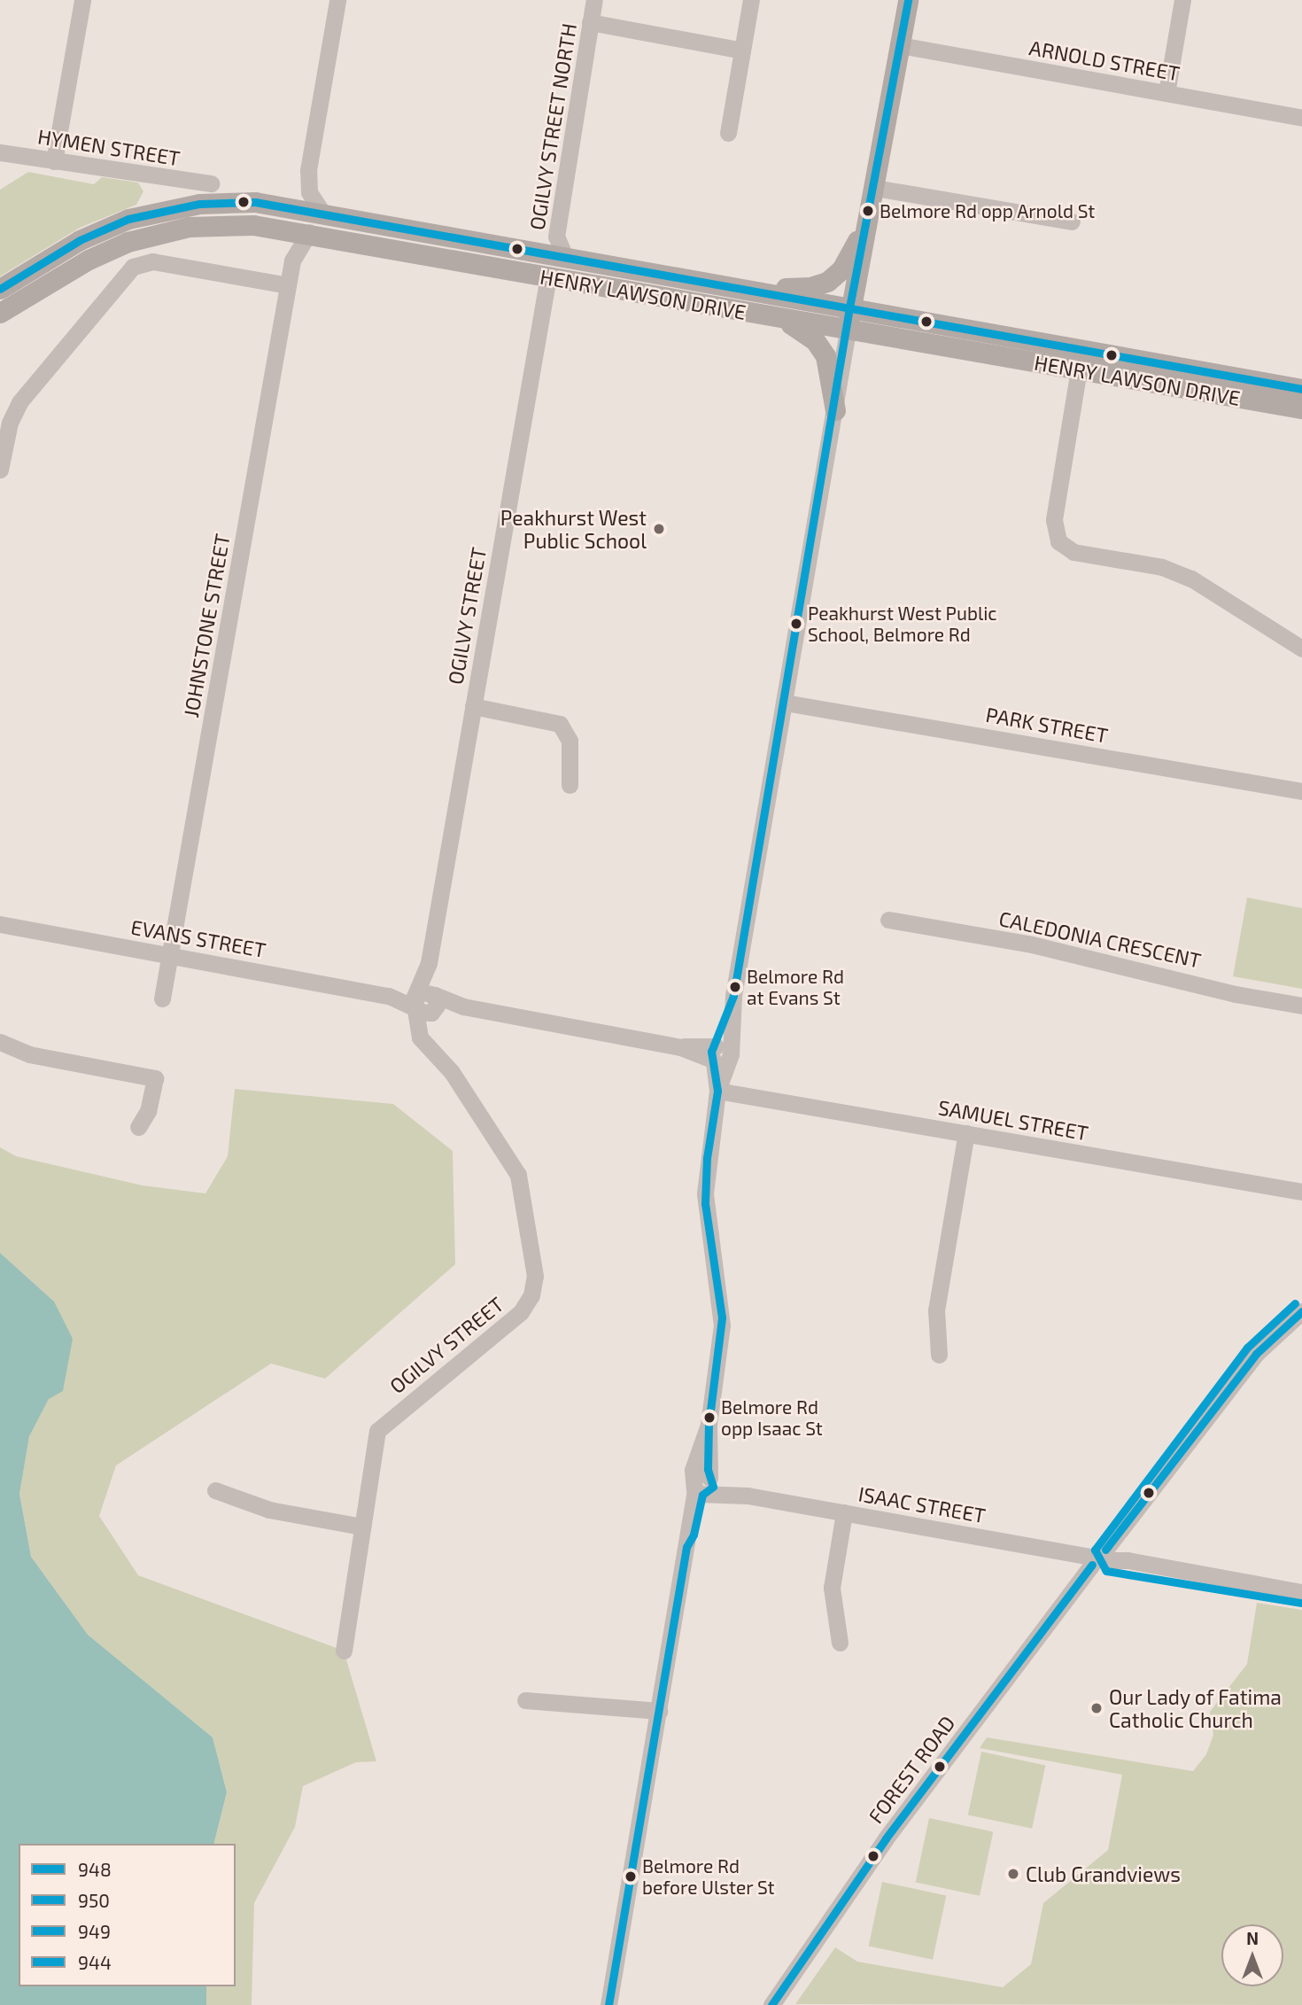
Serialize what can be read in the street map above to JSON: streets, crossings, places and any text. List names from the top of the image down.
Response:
{
  "streets": {
    "main road": ["HENRY LAWSON DRIVE"],
    "street": [
      "ARNOLD STREET",
      "OGILVY STREET NORTH",
      "HYMEN STREET",
      "OGILVY STREET",
      "JOHNSTONE STREET",
      "PARK STREET",
      "EVANS STREET",
      "CALEDONIA CRESCENT",
      "SAMUEL STREET",
      "ISAAC STREET",
      "FOREST ROAD"
    ]
  },
  "crossings": [
    ["OGILVY STREET NORTH", "HENRY LAWSON DRIVE"],
    ["HENRY LAWSON DRIVE", "OGILVY STREET"],
    ["HENRY LAWSON DRIVE", "JOHNSTONE STREET"],
    ["OGILVY STREET", "EVANS STREET"],
    ["JOHNSTONE STREET", "EVANS STREET"],
    ["ISAAC STREET", "FOREST ROAD"]
  ],
  "places": [
    "Belmore Rd opp Arnold St",
    "Peakhurst West Public School",
    "Peakhurst West Public School, Belmore Rd",
    "Belmore Rd at Evans St",
    "Belmore Rd opp Isaac St",
    "Our Lady of Fatima Catholic Church",
    "Club Grandviews",
    "Belmore Rd before Ulster St"
  ],
  "lines": [
    "transit line 948",
    "transit line 950",
    "transit line 944",
    "transit line 949"
  ],
  "legend": [
    "948",
    "950",
    "949",
    "944"
  ],
  "north": "top"
}
